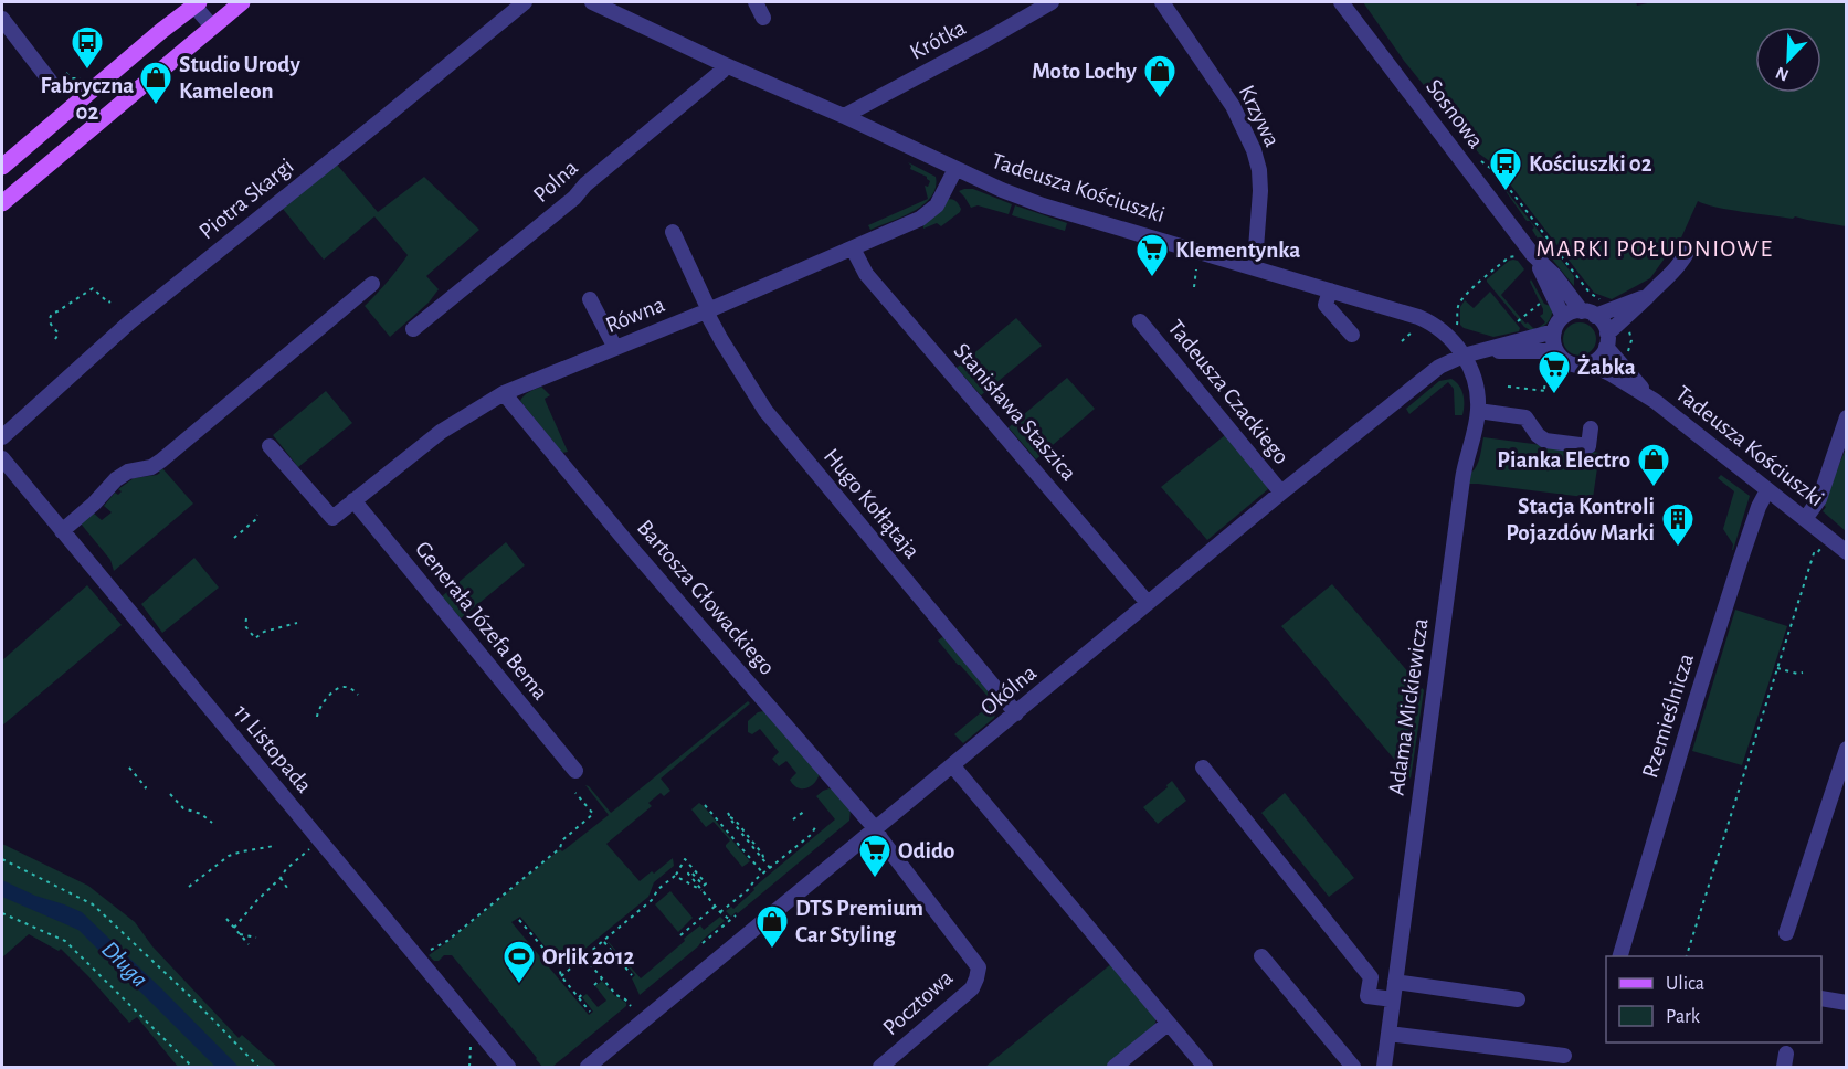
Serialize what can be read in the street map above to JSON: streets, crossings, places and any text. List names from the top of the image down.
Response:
{
  "streets": {
    "street": [
      "Krótka",
      "Sosnowa",
      "Krzywa",
      "Polna",
      "Tadeusza Kościuszki",
      "Piotra Skargi",
      "Równa",
      "Tadeusza Czackiego",
      "Stanisława Staszica",
      "Hugo Kołłątaja",
      "Bartosza Głowackiego",
      "Generała Józefa Bema",
      "Okólna",
      "Adama Mickiewicza",
      "Rzemieślnicza",
      "11 Listopada",
      "Pocztowa"
    ]
  },
  "crossings": [
    ["Krótka", "Tadeusza Kościuszki"],
    ["Sosnowa", "Tadeusza Kościuszki"],
    ["Krzywa", "Tadeusza Kościuszki"],
    ["Polna", "Tadeusza Kościuszki"],
    ["Tadeusza Kościuszki", "Równa"],
    ["Tadeusza Kościuszki", "Okólna"],
    ["Tadeusza Kościuszki", "Adama Mickiewicza"],
    ["Tadeusza Kościuszki", "Rzemieślnicza"],
    ["Równa", "Stanisława Staszica"],
    ["Równa", "Hugo Kołłątaja"],
    ["Równa", "Bartosza Głowackiego"],
    ["Równa", "Generała Józefa Bema"],
    ["Tadeusza Czackiego", "Okólna"],
    ["Stanisława Staszica", "Okólna"],
    ["Hugo Kołłątaja", "Okólna"],
    ["Bartosza Głowackiego", "Okólna"],
    ["Bartosza Głowackiego", "Pocztowa"],
    ["Okólna", "Adama Mickiewicza"]
  ],
  "districts": ["MARKI POŁUDNIOWE"],
  "water": ["Długa"],
  "places": {
    "bus stop": ["Fabryczna 02", "Kościuszki 02"],
    "shop": [
      "Moto Lochy",
      "Studio Urody Kameleon",
      "Pianka Electro",
      "DTS Premium Car Styling"
    ],
    "supermarket": ["Klementynka", "Żabka", "Odido"],
    "building": ["Stacja Kontroli Pojazdów Marki"],
    "sports": ["Orlik 2012"]
  },
  "legend": ["Ulica", "Park"],
  "north": "bottom left"
}
